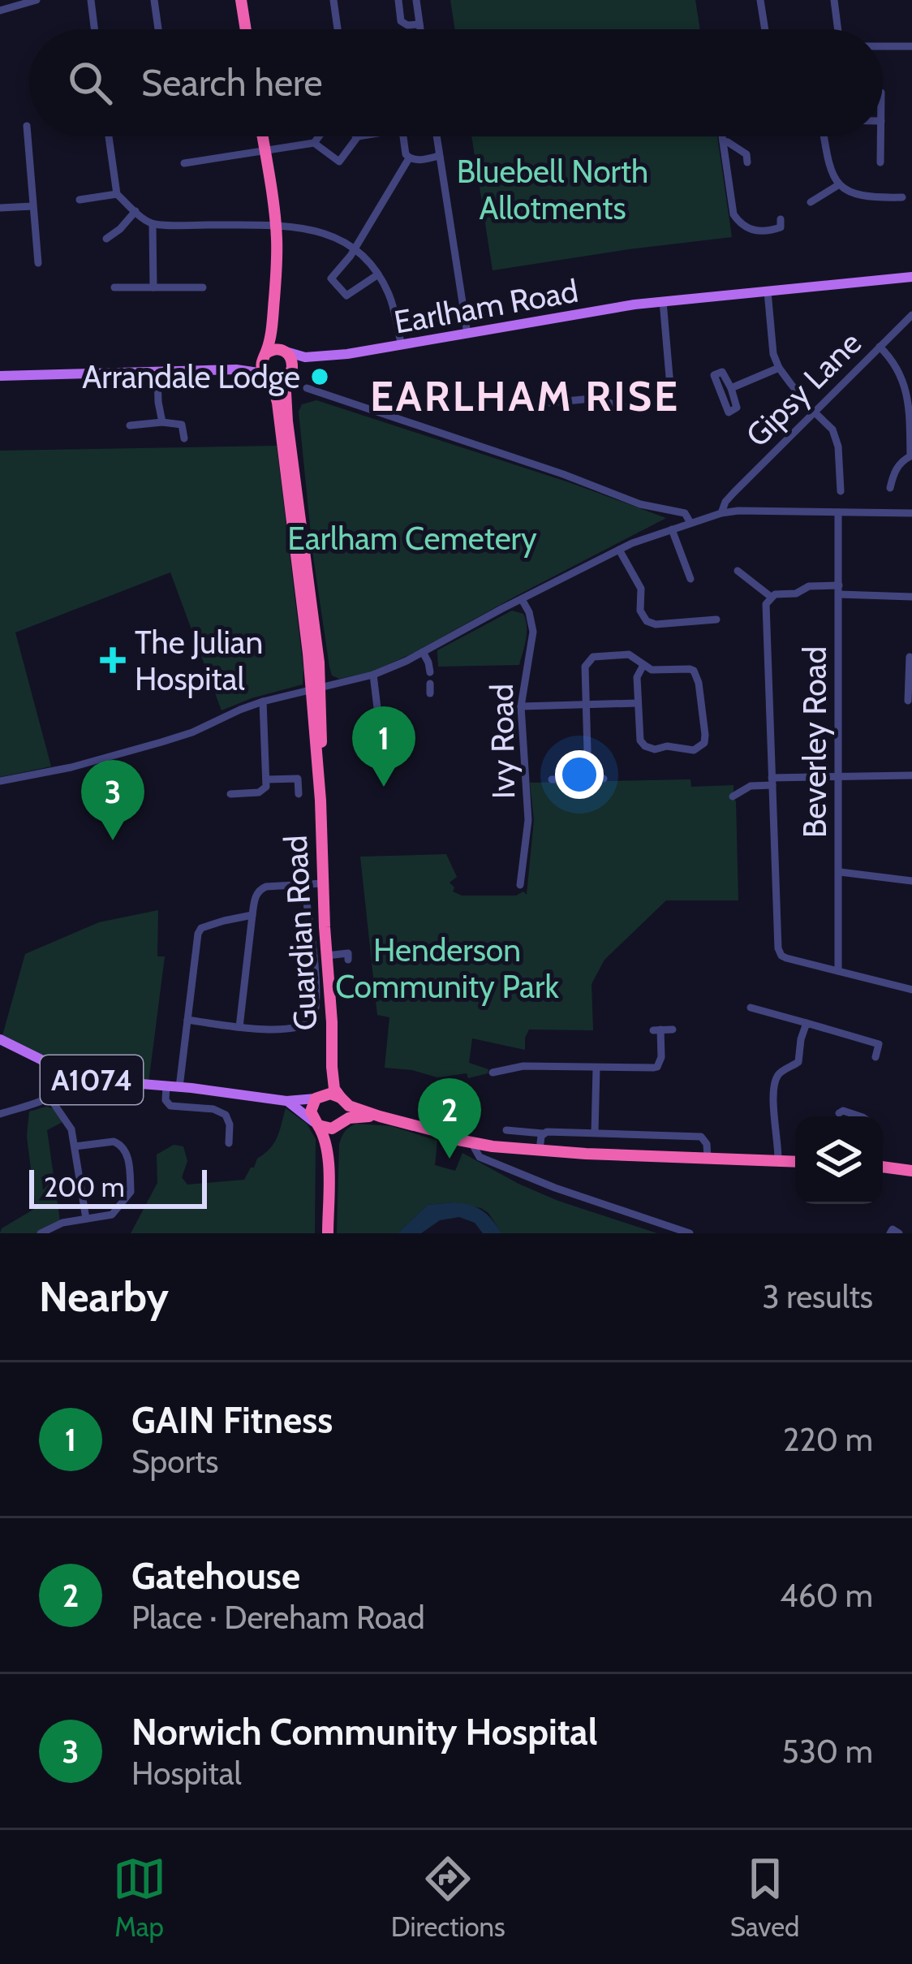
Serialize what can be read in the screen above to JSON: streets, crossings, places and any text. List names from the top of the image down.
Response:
{
  "streets": {
    "highway": ["Guardian Road", "A1074"],
    "main road": ["Earlham Road"],
    "street": ["Gipsy Lane", "Ivy Road", "Beverley Road"]
  },
  "crossings": [
    ["Guardian Road", "A1074"]
  ],
  "districts": ["EARLHAM RISE"],
  "parks": ["Bluebell North Allotments", "Earlham Cemetery", "Henderson Community Park"],
  "places": {
    "other": ["Arrandale Lodge"],
    "health": ["The Julian Hospital"]
  },
  "scale_bar": "200 m",
  "page": {
    "search": "Search here",
    "pins": ["1", "3", "2"],
    "scale": "200 m",
    "heading": ["Nearby", "3 results"],
    "list": [
      {
        "mark": "1",
        "name": "GAIN Fitness",
        "note": "Sports",
        "value": "220 m"
      },
      {
        "mark": "2",
        "name": "Gatehouse",
        "note": "Place · Dereham Road",
        "value": "460 m"
      },
      {
        "mark": "3",
        "name": "Norwich Community Hospital",
        "note": "Hospital",
        "value": "530 m"
      }
    ],
    "nav": ["Map", "Directions", "Saved"]
  }
}
